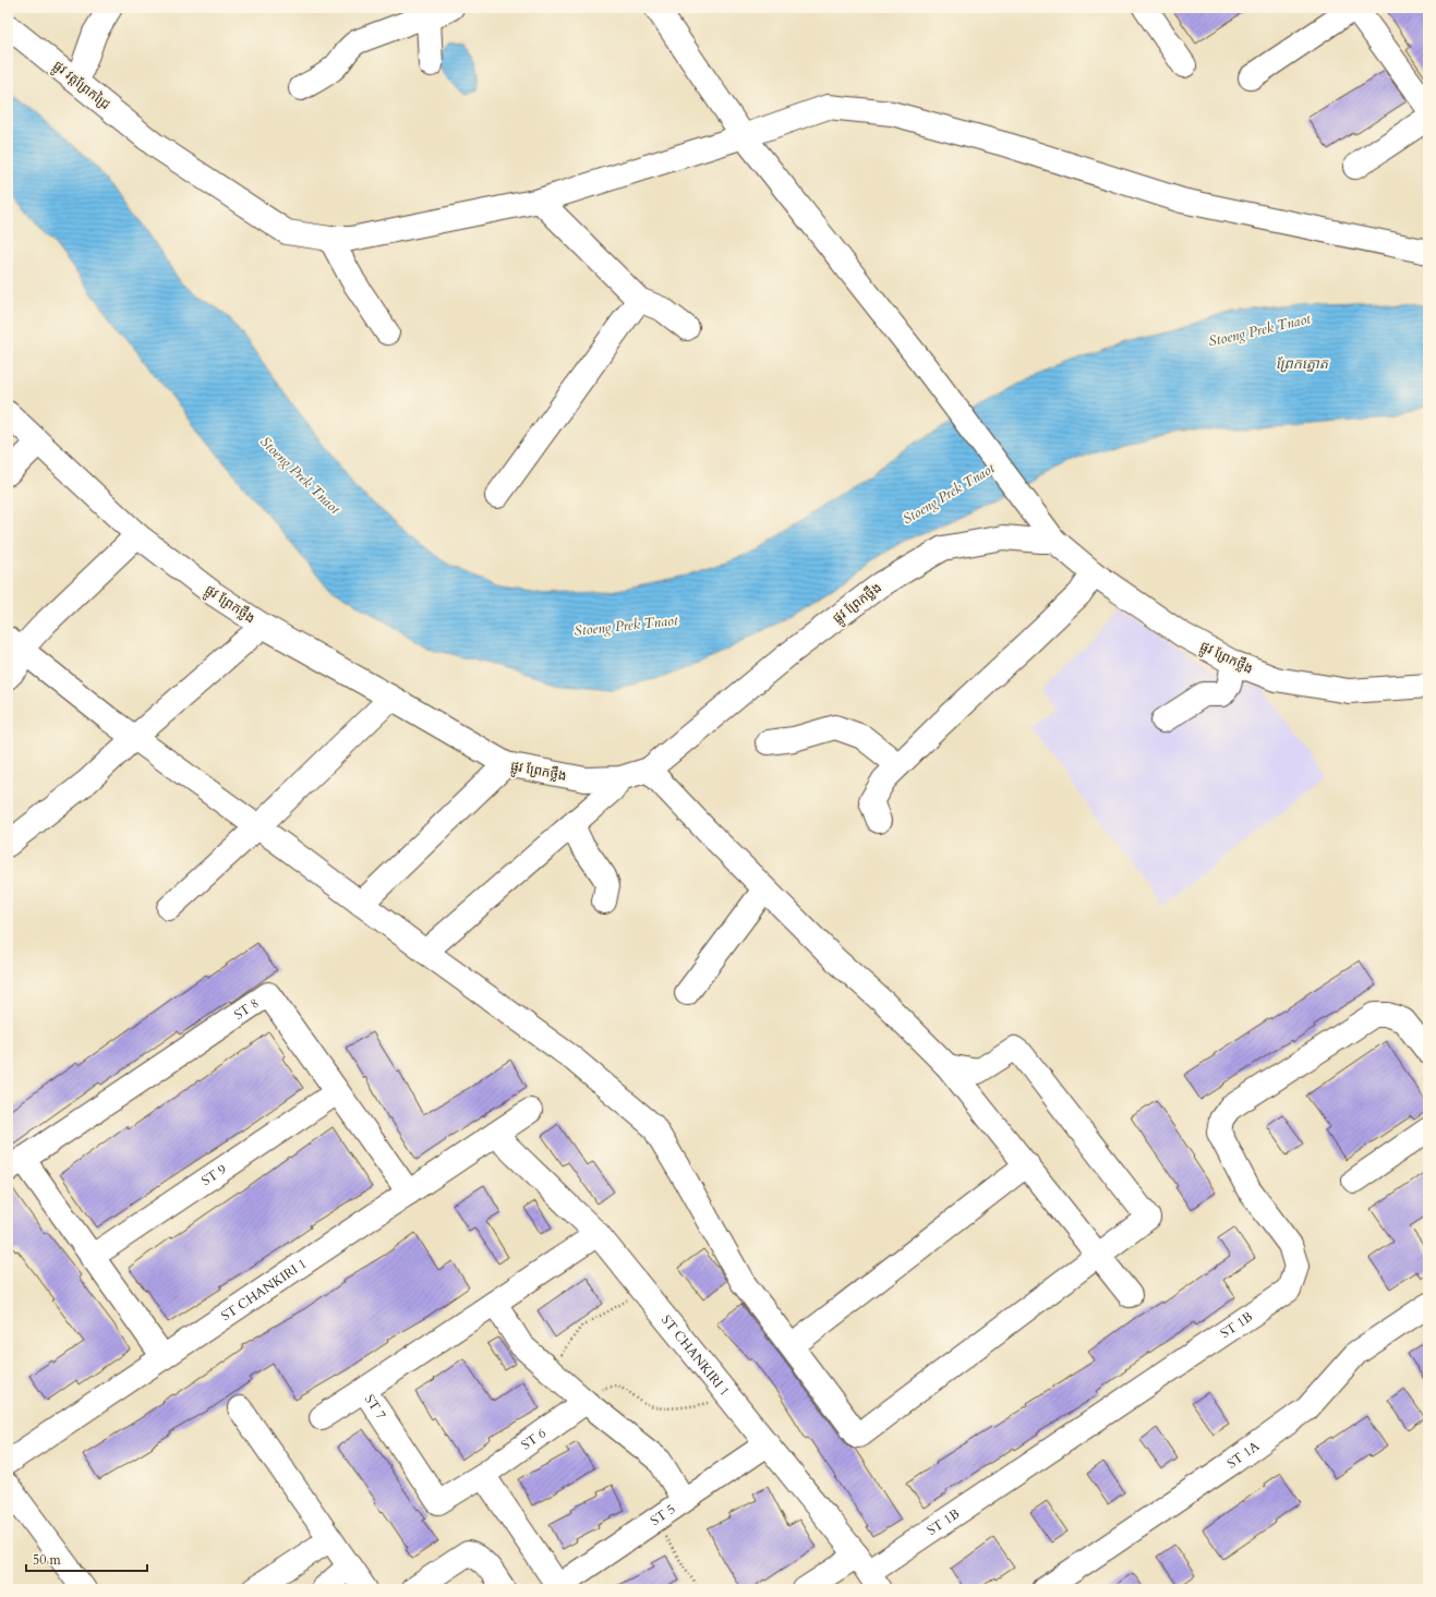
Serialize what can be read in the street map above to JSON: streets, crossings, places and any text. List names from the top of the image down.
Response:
{
  "streets": {
    "street": [
      "ផ្លូវ វត្តព្រែកជ្រៃ",
      "ផ្លូវ ព្រែកថ្លឹង",
      "ST 8",
      "ST 9",
      "ST CHANKIRI 1",
      "ST 1B",
      "ST 7",
      "ST 6",
      "ST 1A",
      "ST 5"
    ]
  },
  "crossings": [
    ["ផ្លូវ វត្តព្រែកជ្រៃ", "ផ្លូវ ព្រែកថ្លឹង"],
    ["ST 8", "ST 9"],
    ["ST 8", "ST CHANKIRI 1"],
    ["ST CHANKIRI 1", "ST 1B"],
    ["ST CHANKIRI 1", "ST 7"],
    ["ST CHANKIRI 1", "ST 5"],
    ["ST 7", "ST 6"],
    ["ST 7", "ST 5"],
    ["ST 6", "ST 5"]
  ],
  "water": ["Stoeng Prek Tnaot", "ព្រែកត្នោត"],
  "scale_bar": "50 m"
}
